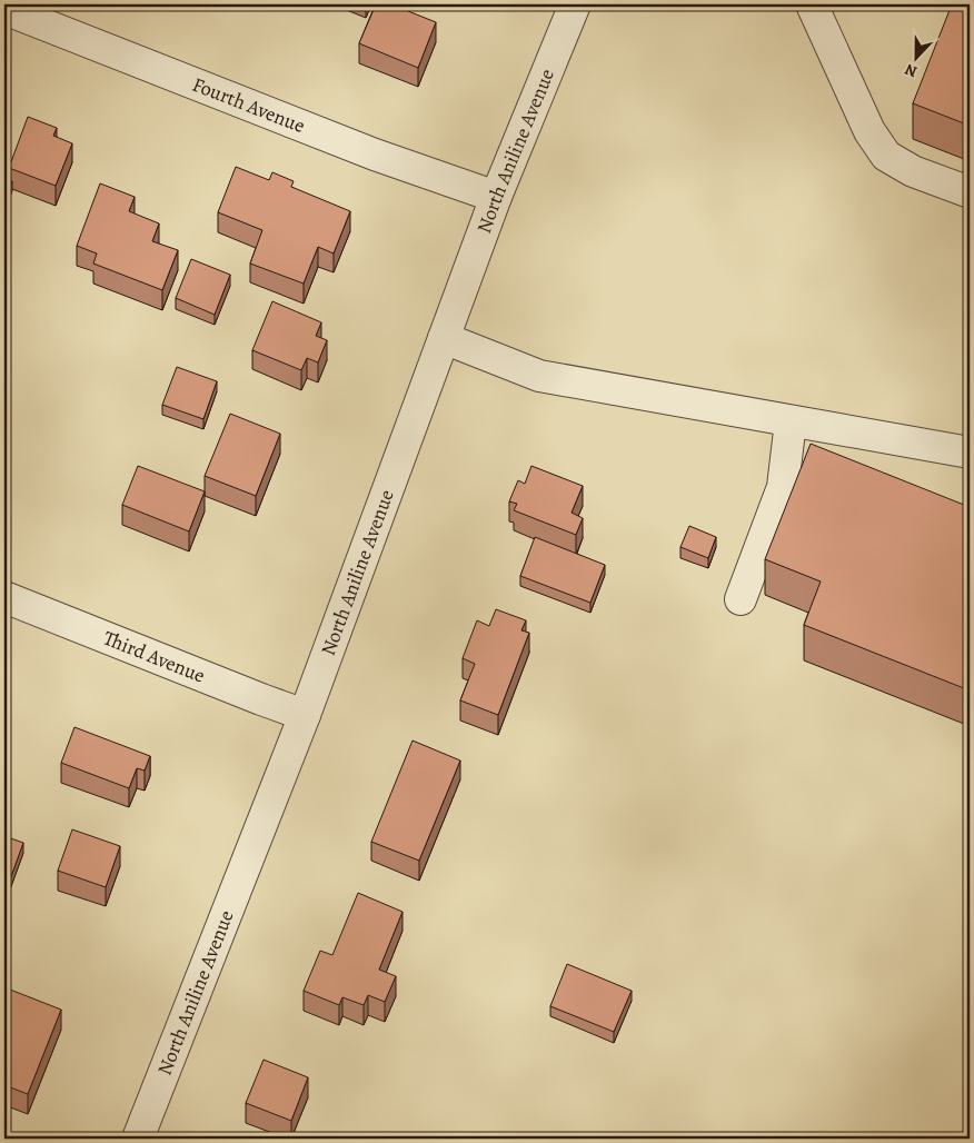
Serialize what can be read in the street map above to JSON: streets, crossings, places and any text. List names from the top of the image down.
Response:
{
  "streets": {
    "street": ["Fourth Avenue", "North Aniline Avenue", "Third Avenue"]
  },
  "crossings": [
    ["Fourth Avenue", "North Aniline Avenue"],
    ["North Aniline Avenue", "Third Avenue"]
  ],
  "north": "bottom"
}
